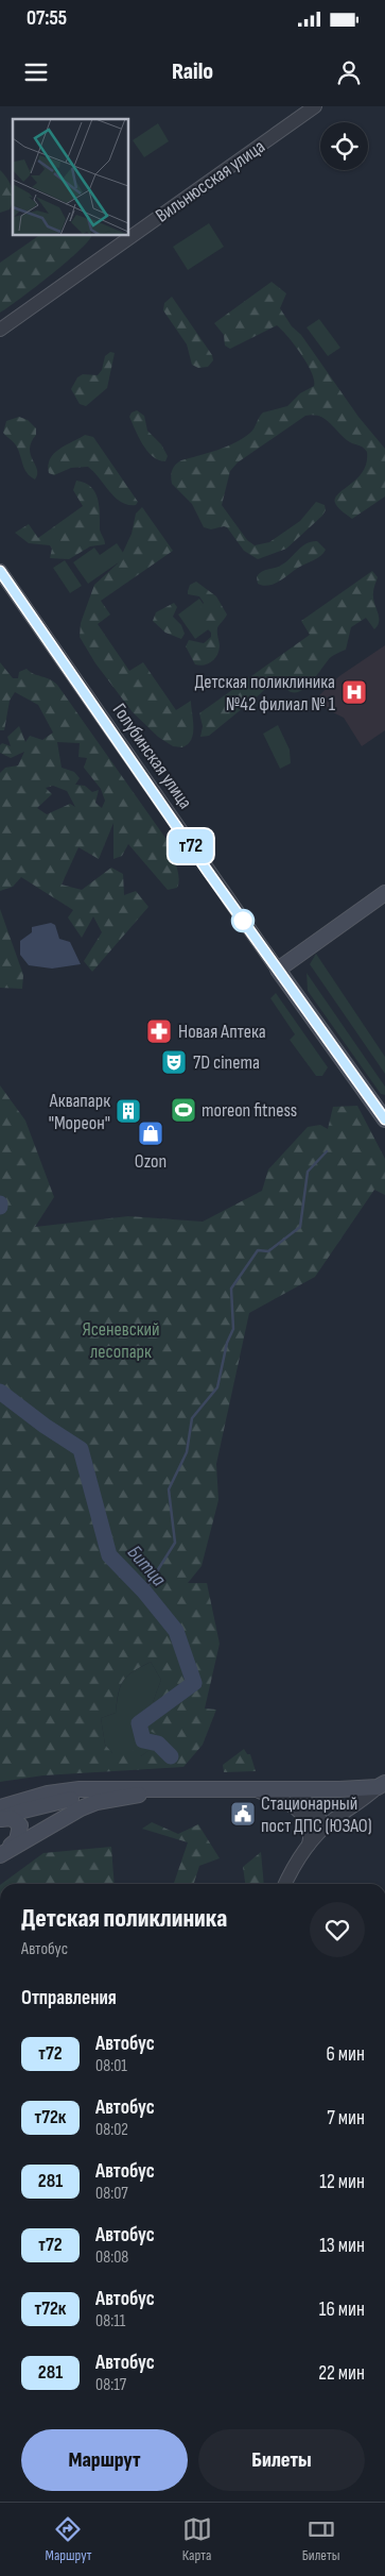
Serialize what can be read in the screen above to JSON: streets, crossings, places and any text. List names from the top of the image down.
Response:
{
  "streets": {
    "main road": ["Голубинская улица"],
    "street": ["Вильнюсская улица"]
  },
  "water": ["Битца"],
  "parks": ["Ясеневский лесопарк"],
  "places": {
    "hospital": ["Детская поликлиника №42 филиал № 1"],
    "pharmacy": ["Новая Аптека"],
    "theatre": ["7D cinema"],
    "sports": ["moreon fitness"],
    "building": ["Аквапарк \"Мореон\""],
    "shop": ["Ozon"],
    "public building": ["Стационарный пост ДПС (ЮЗАО)"]
  },
  "lines": ["bus line т72"],
  "page": {
    "status": "07:55",
    "header": "Railo",
    "on_map": "т72",
    "heading": [
      ["Детская поликлиника", "Автобус"],
      "Отправления"
    ],
    "list": [
      {
        "mark": "т72",
        "name": "Автобус",
        "note": "08:01",
        "value": "6 мин"
      },
      {
        "mark": "т72к",
        "name": "Автобус",
        "note": "08:02",
        "value": "7 мин"
      },
      {
        "mark": "281",
        "name": "Автобус",
        "note": "08:07",
        "value": "12 мин"
      },
      {
        "mark": "т72",
        "name": "Автобус",
        "note": "08:08",
        "value": "13 мин"
      },
      {
        "mark": "т72к",
        "name": "Автобус",
        "note": "08:11",
        "value": "16 мин"
      },
      {
        "mark": "281",
        "name": "Автобус",
        "note": "08:17",
        "value": "22 мин"
      }
    ],
    "buttons": ["Маршрут", "Билеты"],
    "tabs": ["Маршрут", "Карта", "Билеты"]
  }
}
